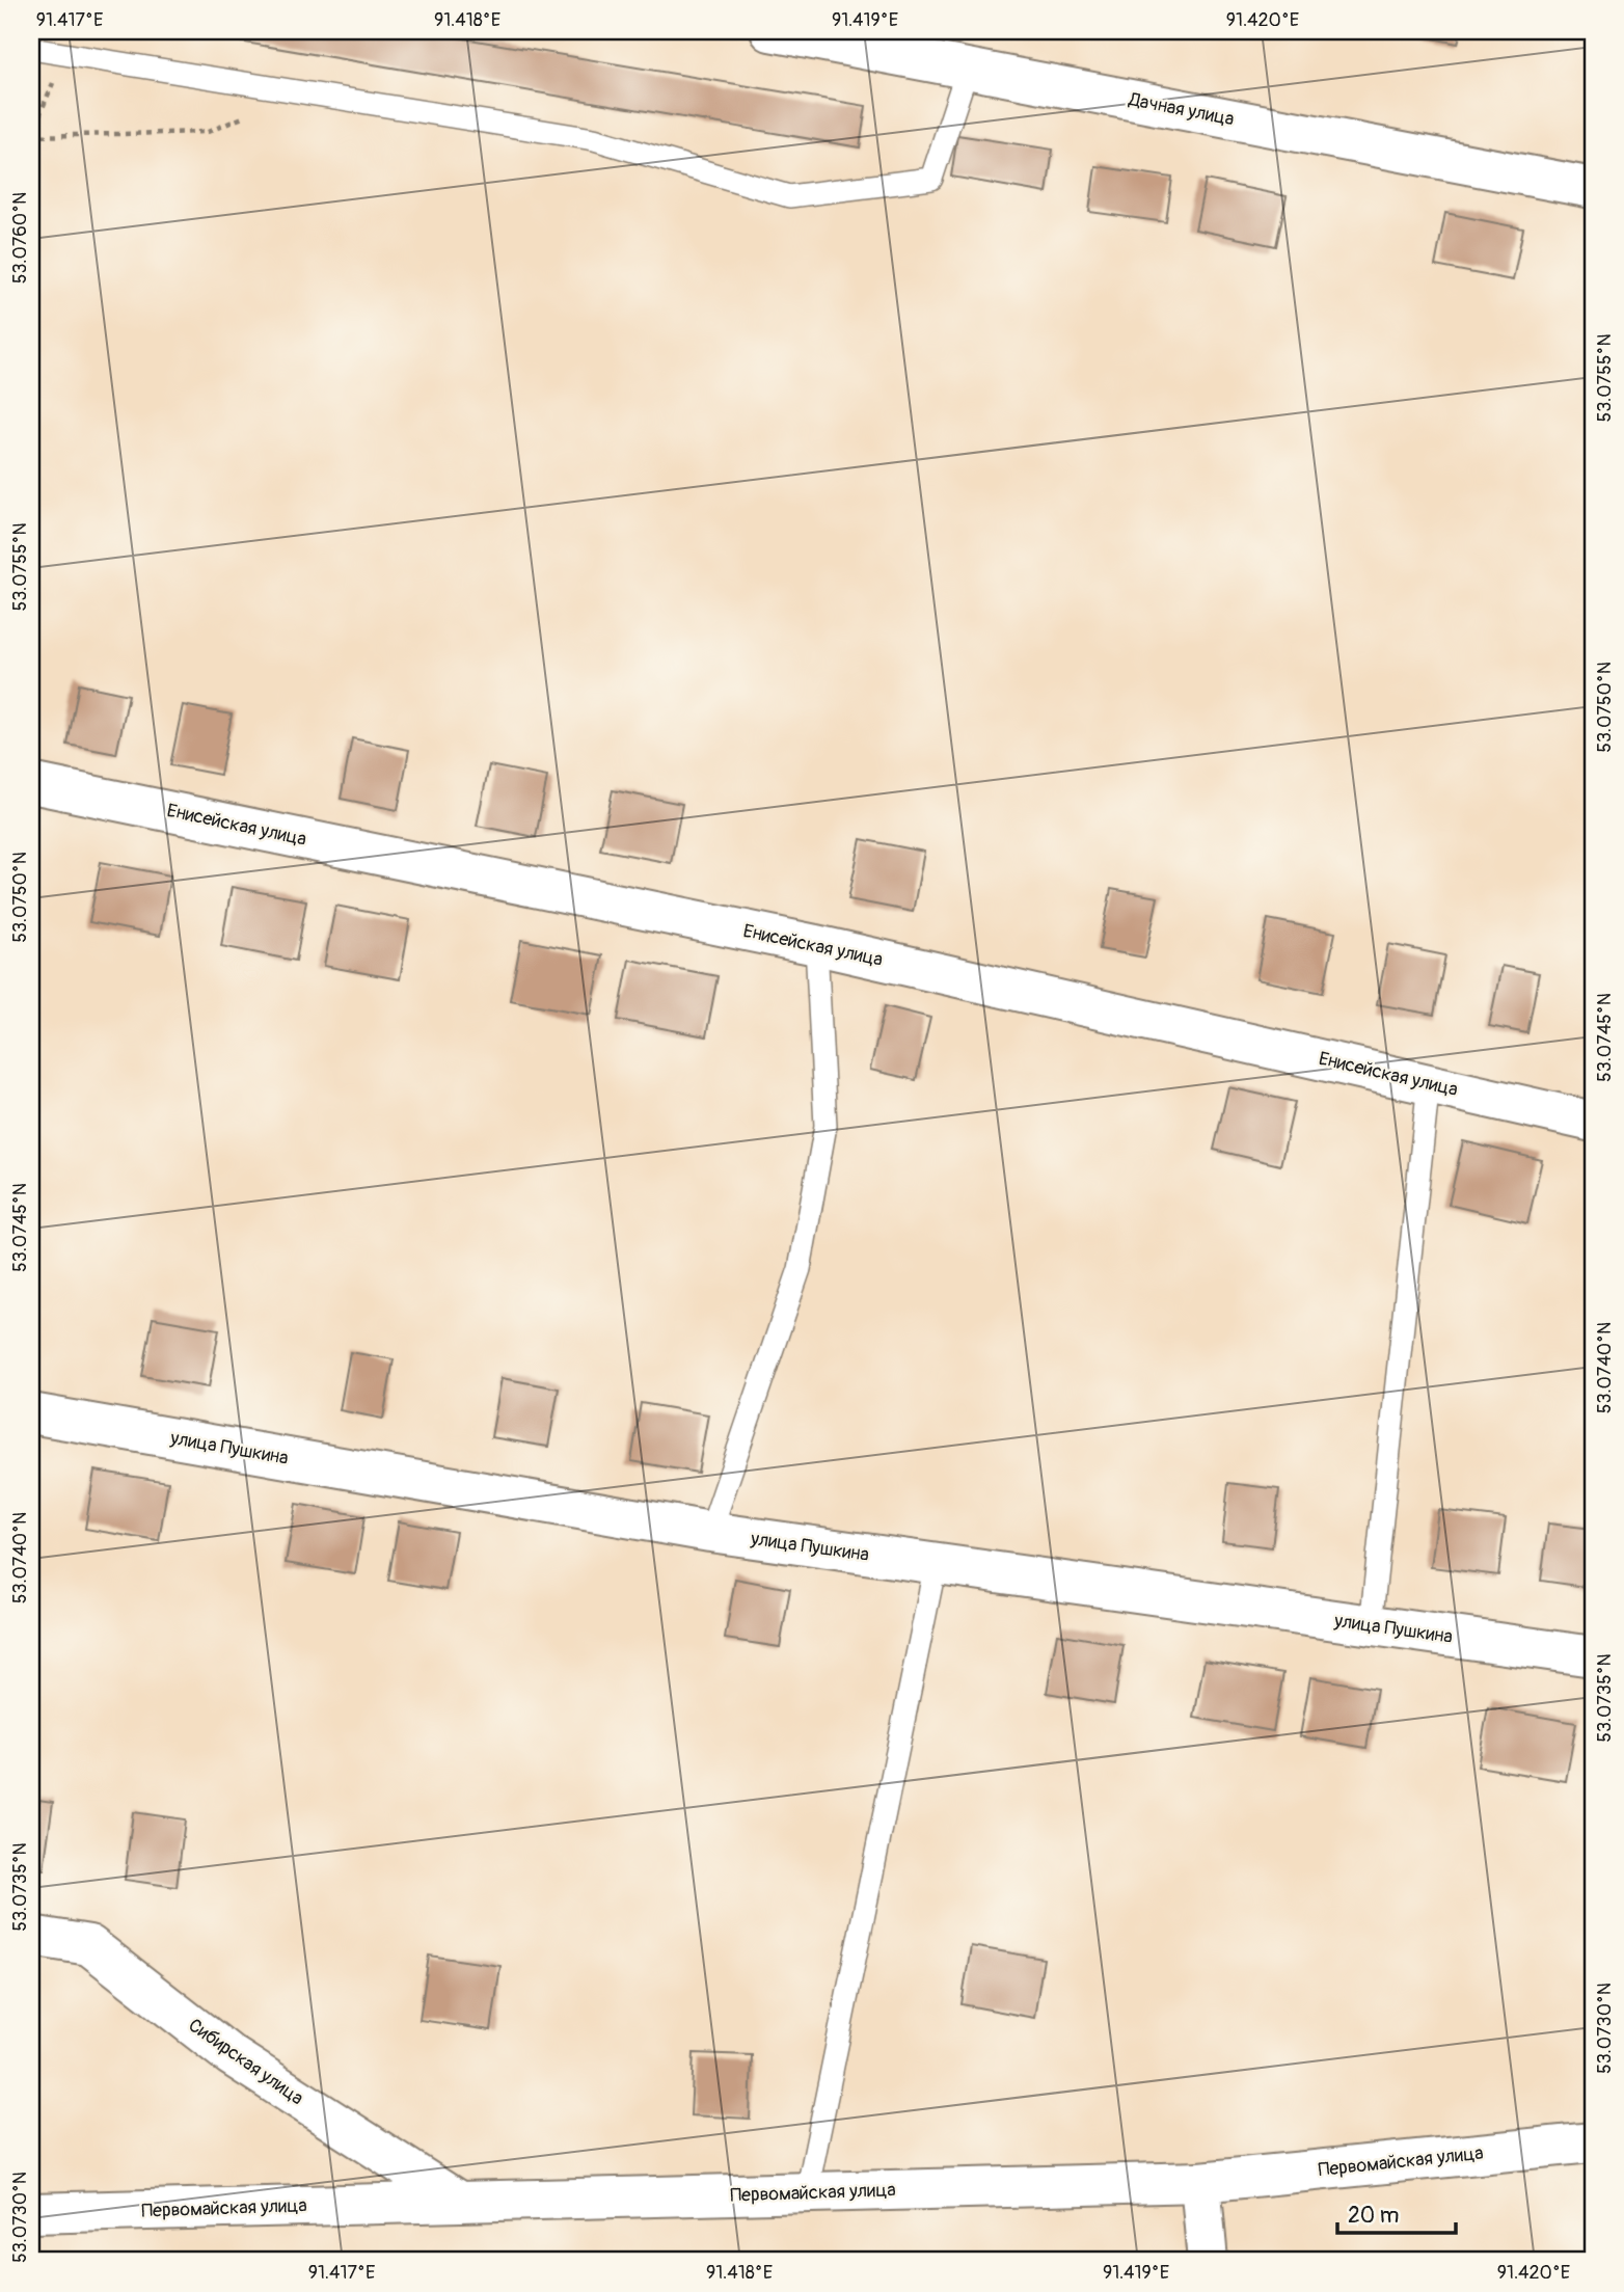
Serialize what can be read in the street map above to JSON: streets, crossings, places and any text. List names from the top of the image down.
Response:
{
  "streets": {
    "street": [
      "Дачная улица",
      "Енисейская улица",
      "улица Пушкина",
      "Сибирская улица",
      "Первомайская улица"
    ]
  },
  "crossings": [
    ["Сибирская улица", "Первомайская улица"]
  ],
  "scale_bar": "20 m",
  "coordinates": [
    "91.417°E",
    "91.418°E",
    "91.419°E",
    "91.420°E",
    "53.0760°N",
    "53.0755°N",
    "53.0750°N",
    "53.0745°N",
    "53.0740°N",
    "53.0735°N",
    "53.0730°N"
  ]
}
